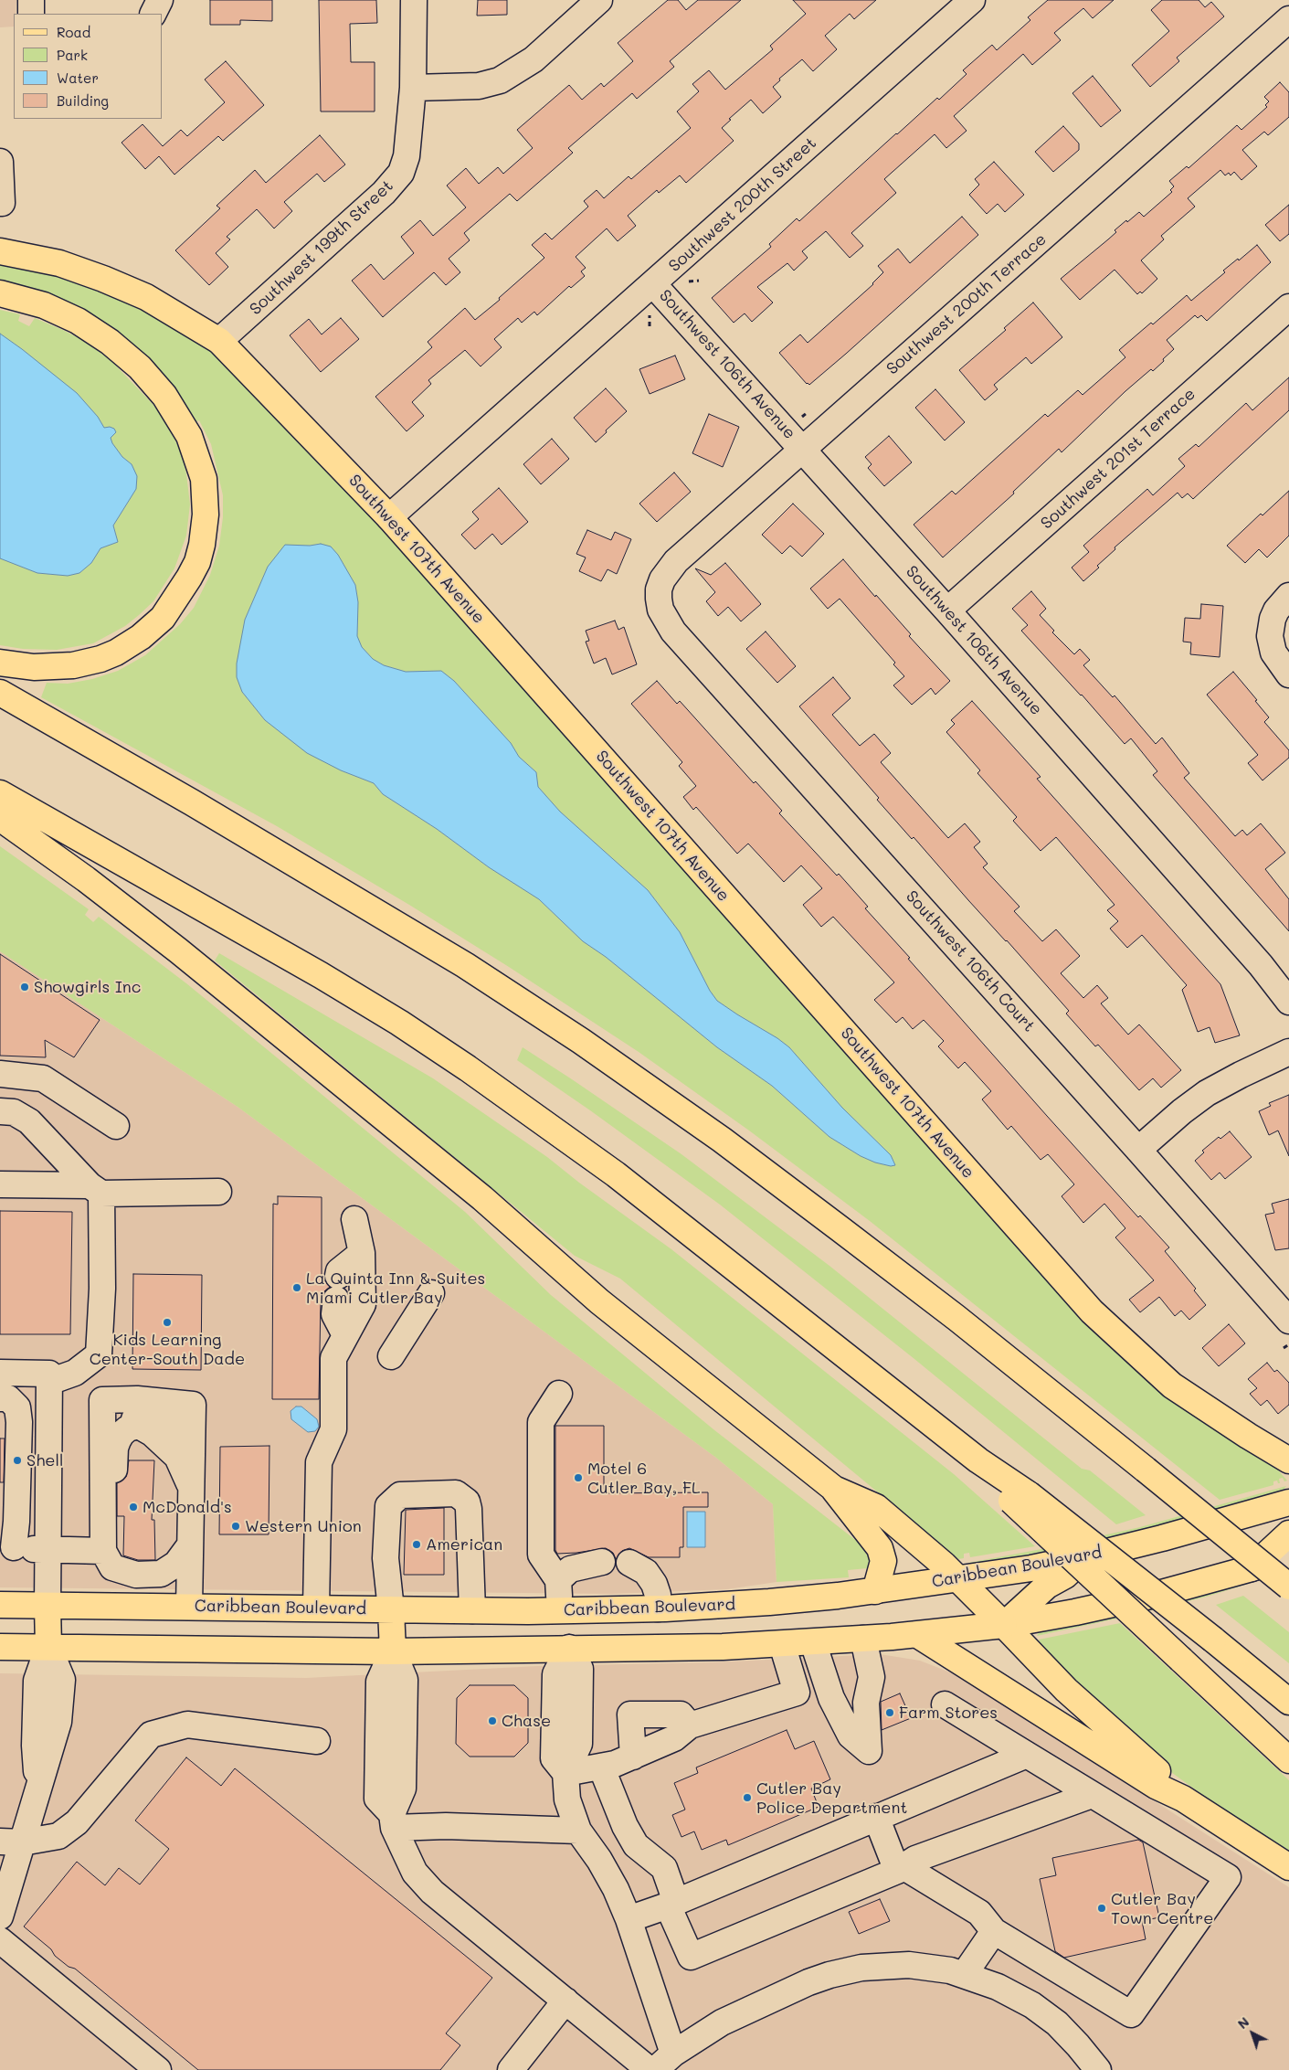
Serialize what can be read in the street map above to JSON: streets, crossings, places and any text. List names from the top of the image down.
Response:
{
  "streets": {
    "main road": ["Southwest 107th Avenue", "Caribbean Boulevard"],
    "street": [
      "Southwest 200th Street",
      "Southwest 199th Street",
      "Southwest 200th Terrace",
      "Southwest 106th Avenue",
      "Southwest 201st Terrace",
      "Southwest 106th Court"
    ]
  },
  "crossings": [
    ["Southwest 200th Street", "Southwest 106th Avenue"],
    ["Southwest 200th Street", "Southwest 107th Avenue"],
    ["Southwest 199th Street", "Southwest 107th Avenue"],
    ["Southwest 200th Terrace", "Southwest 106th Avenue"],
    ["Southwest 200th Terrace", "Southwest 106th Court"],
    ["Southwest 106th Avenue", "Southwest 201st Terrace"]
  ],
  "places": [
    "Showgirls Inc",
    "La Quinta Inn & Suites Miami Cutler Bay",
    "Kids Learning Center-South Dade",
    "Shell",
    "Motel 6 Cutler Bay, FL",
    "McDonald's",
    "Western Union",
    "American",
    "Farm Stores",
    "Chase",
    "Cutler Bay Police Department",
    "Cutler Bay Town Centre"
  ],
  "legend": [
    "Road",
    "Park",
    "Water",
    "Building"
  ],
  "north": "top left"
}
